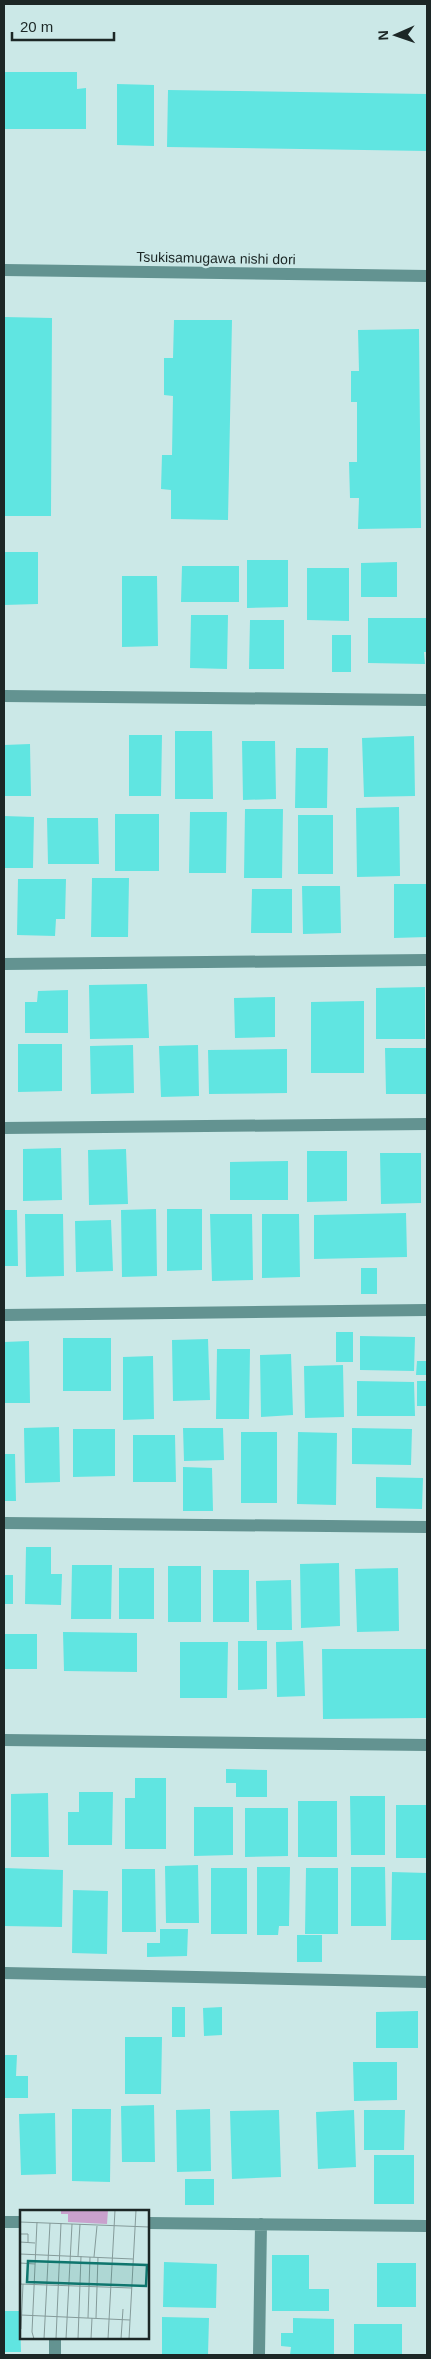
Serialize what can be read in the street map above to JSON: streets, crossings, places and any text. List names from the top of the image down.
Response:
{
  "streets": {
    "street": ["Tsukisamugawa nishi dori"]
  },
  "scale_bar": "20 m",
  "north": "left"
}
